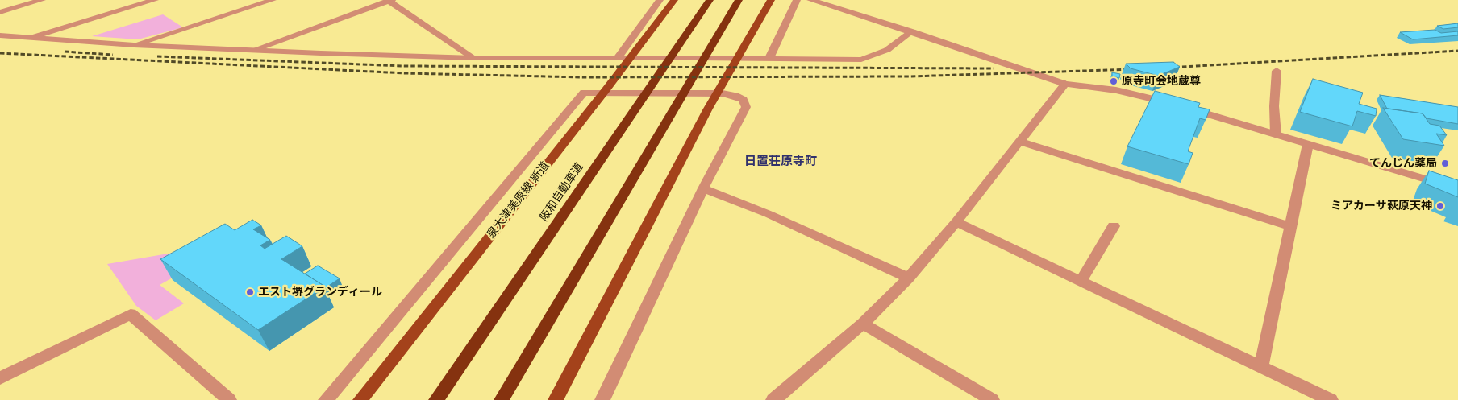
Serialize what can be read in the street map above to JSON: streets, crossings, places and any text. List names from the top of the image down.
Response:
{
  "streets": {
    "highway": ["阪和自動車道"],
    "main road": ["泉大津美原線 新道"]
  },
  "districts": ["日置荘原寺町"],
  "places": [
    "原寺町会地蔵尊",
    "てんじん薬局",
    "ミアカーサ萩原天神",
    "エスト堺グランディール"
  ]
}
